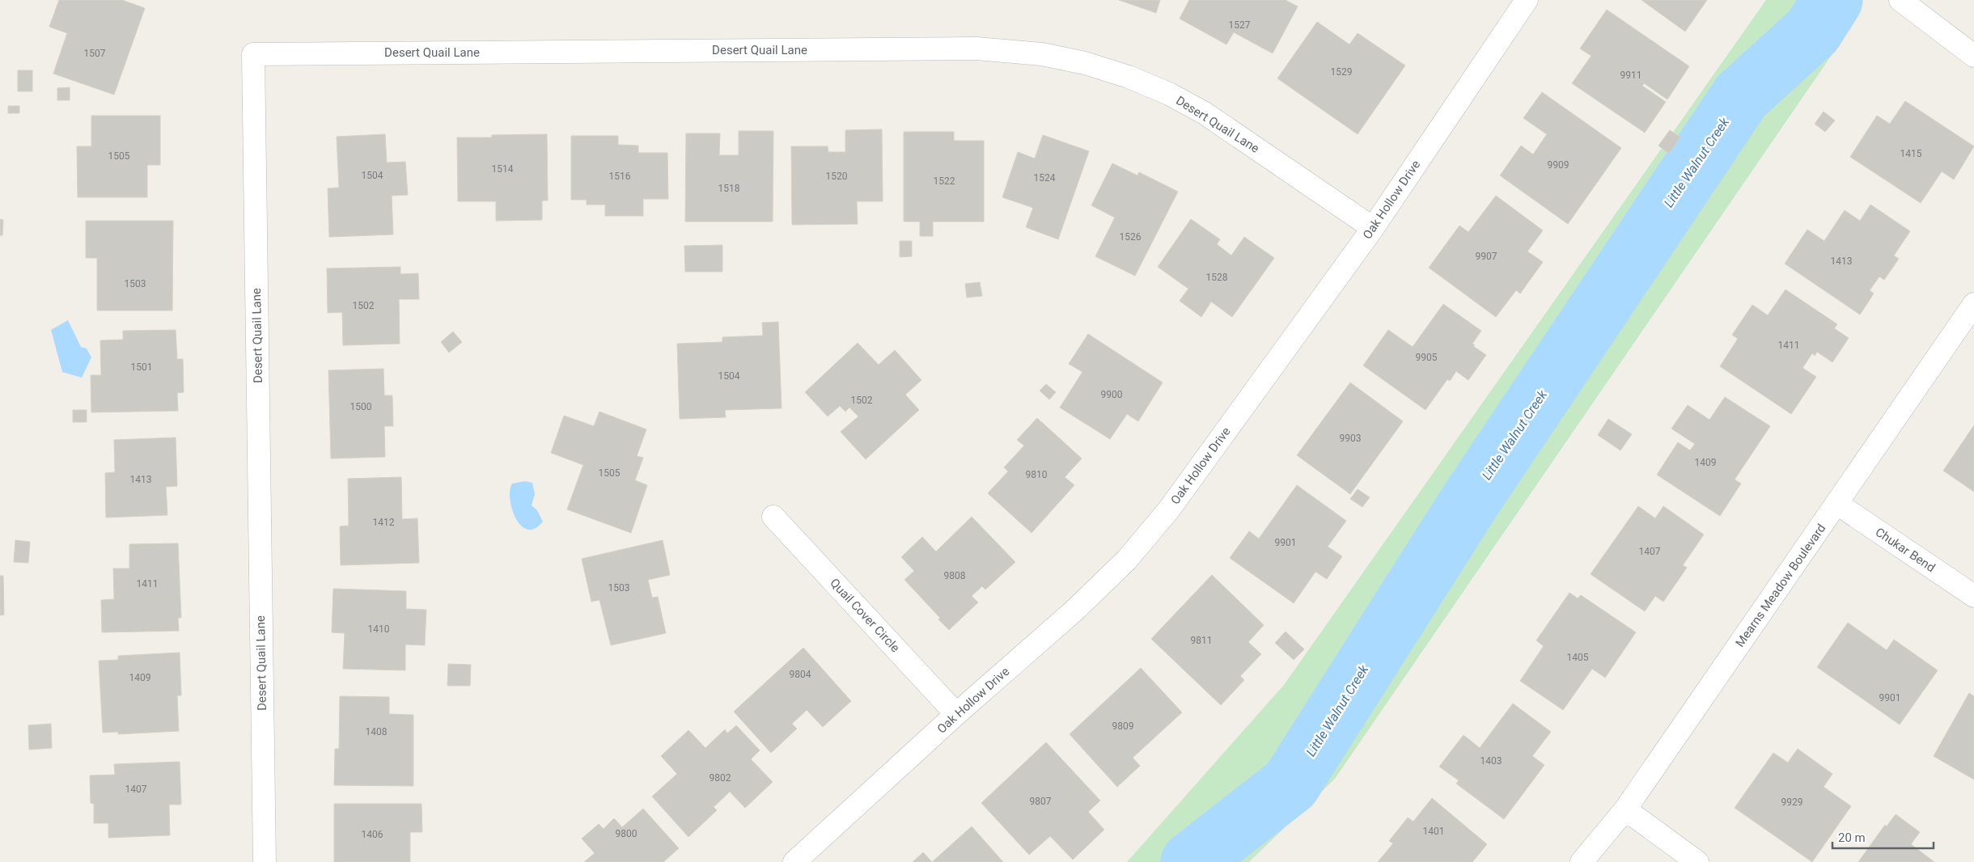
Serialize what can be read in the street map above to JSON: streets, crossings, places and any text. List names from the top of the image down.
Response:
{
  "streets": {
    "street": [
      "Desert Quail Lane",
      "Oak Hollow Drive",
      "Chukar Bend",
      "Mearns Meadow Boulevard",
      "Quail Cover Circle"
    ]
  },
  "crossings": [
    ["Desert Quail Lane", "Oak Hollow Drive"],
    ["Oak Hollow Drive", "Quail Cover Circle"],
    ["Chukar Bend", "Mearns Meadow Boulevard"]
  ],
  "water": ["Little Walnut Creek"],
  "house_numbers": [
    "1527",
    "1507",
    "1529",
    "9911",
    "1415",
    "1505",
    "9909",
    "1514",
    "1504",
    "1516",
    "1520",
    "1524",
    "1522",
    "1518",
    "1526",
    "9907",
    "1413",
    "1528",
    "1503",
    "1502",
    "1411",
    "9905",
    "1501",
    "1504",
    "9900",
    "1502",
    "1500",
    "9903",
    "1409",
    "1505",
    "9810",
    "1413",
    "1412",
    "9901",
    "1407",
    "9808",
    "1411",
    "1503",
    "1410",
    "9811",
    "1405",
    "9804",
    "1409",
    "9901",
    "9809",
    "1408",
    "1403",
    "9802",
    "1407",
    "9807",
    "9929",
    "1401",
    "9800",
    "1406"
  ],
  "scale_bar": "20 m"
}
